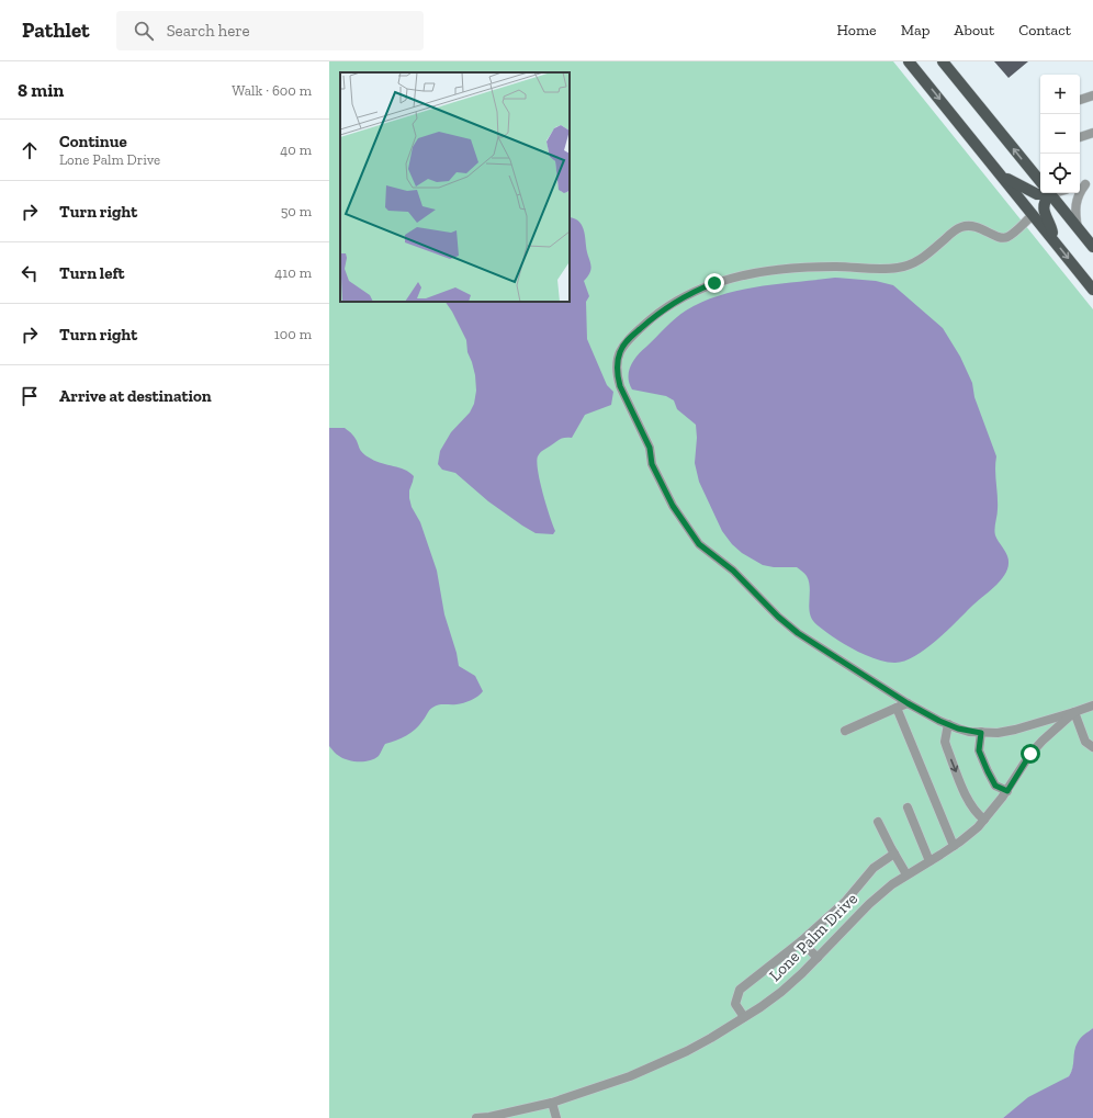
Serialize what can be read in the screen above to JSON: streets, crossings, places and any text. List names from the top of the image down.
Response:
{
  "streets": {
    "street": ["Lone Palm Drive"]
  },
  "page": {
    "header": "Pathlet",
    "search": "Search here",
    "nav": [
      "Home",
      "Map",
      "About",
      "Contact"
    ],
    "heading": ["8 min", "Walk · 600 m"],
    "map_buttons": ["+", "−"],
    "list": [
      ["Continue", "Lone Palm Drive", "40 m"],
      ["Turn right", "50 m"],
      ["Turn left", "410 m"],
      ["Turn right", "100 m"],
      "Arrive at destination"
    ]
  }
}
